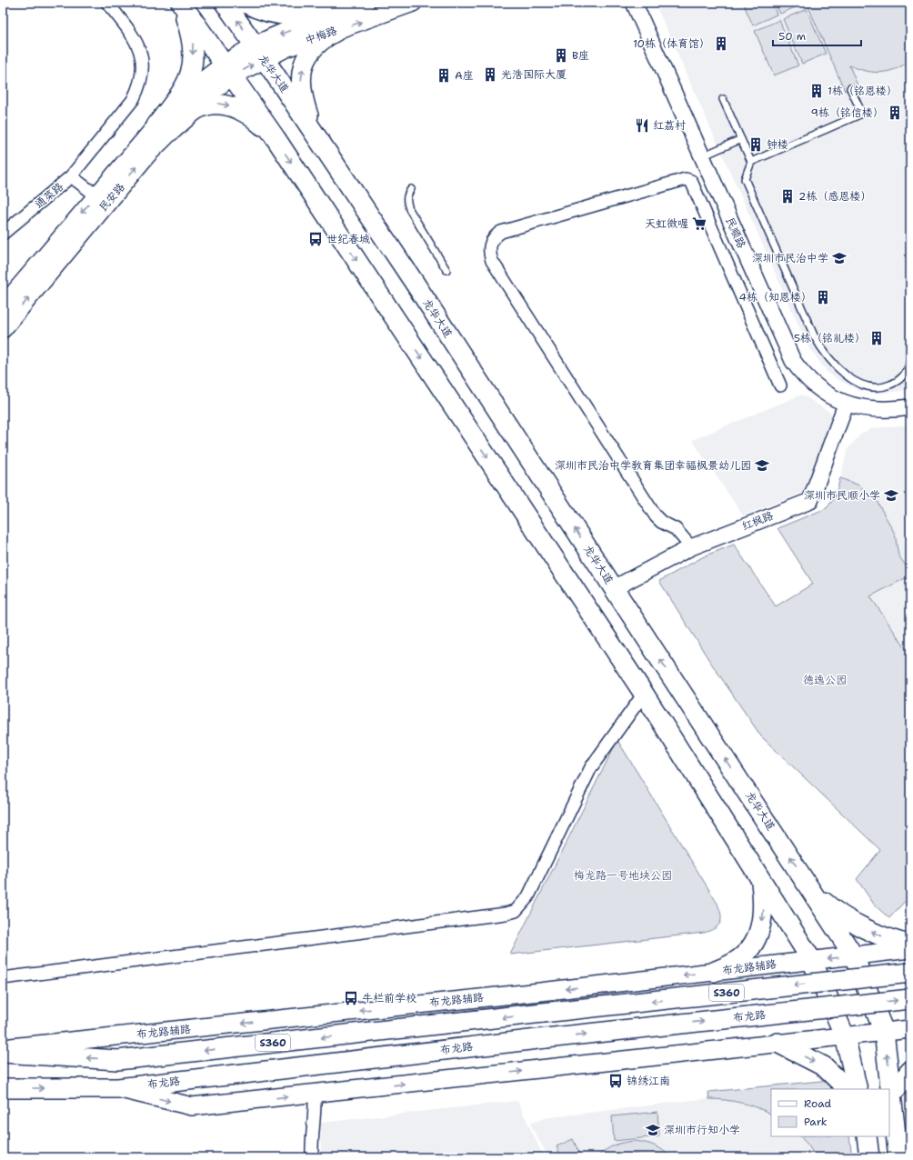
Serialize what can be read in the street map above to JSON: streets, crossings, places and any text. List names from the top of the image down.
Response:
{
  "streets": {
    "main road": [
      "中梅路",
      "龙华大道",
      "民安路",
      "布龙路辅路",
      "S360",
      "布龙路"
    ],
    "street": ["通菜路", "民顺路", "红枫路"]
  },
  "crossings": [
    ["中梅路", "龙华大道"],
    ["中梅路", "民安路"],
    ["龙华大道", "红枫路"],
    ["龙华大道", "布龙路辅路"],
    ["通菜路", "民安路"],
    ["民顺路", "红枫路"]
  ],
  "parks": ["德逸公园", "梅龙路一号地块公园"],
  "places": {
    "building": [
      "10栋（体育馆）",
      "B座",
      "光浩国际大厦",
      "A座",
      "1栋（铭恩楼）",
      "9栋（铭信楼）",
      "钟楼",
      "2栋（感恩楼）",
      "4栋（知恩楼）",
      "5栋（铭礼楼）"
    ],
    "restaurant": ["红荔村"],
    "supermarket": ["天虹微喔"],
    "bus stop": ["世纪春城", "牛栏前学校", "锦绣江南"],
    "school or university": [
      "深圳市民治中学",
      "深圳市民治中学教育集团幸福枫景幼儿园",
      "深圳市民顺小学",
      "深圳市行知小学"
    ]
  },
  "legend": ["Road", "Park"],
  "scale_bar": "50 m"
}
